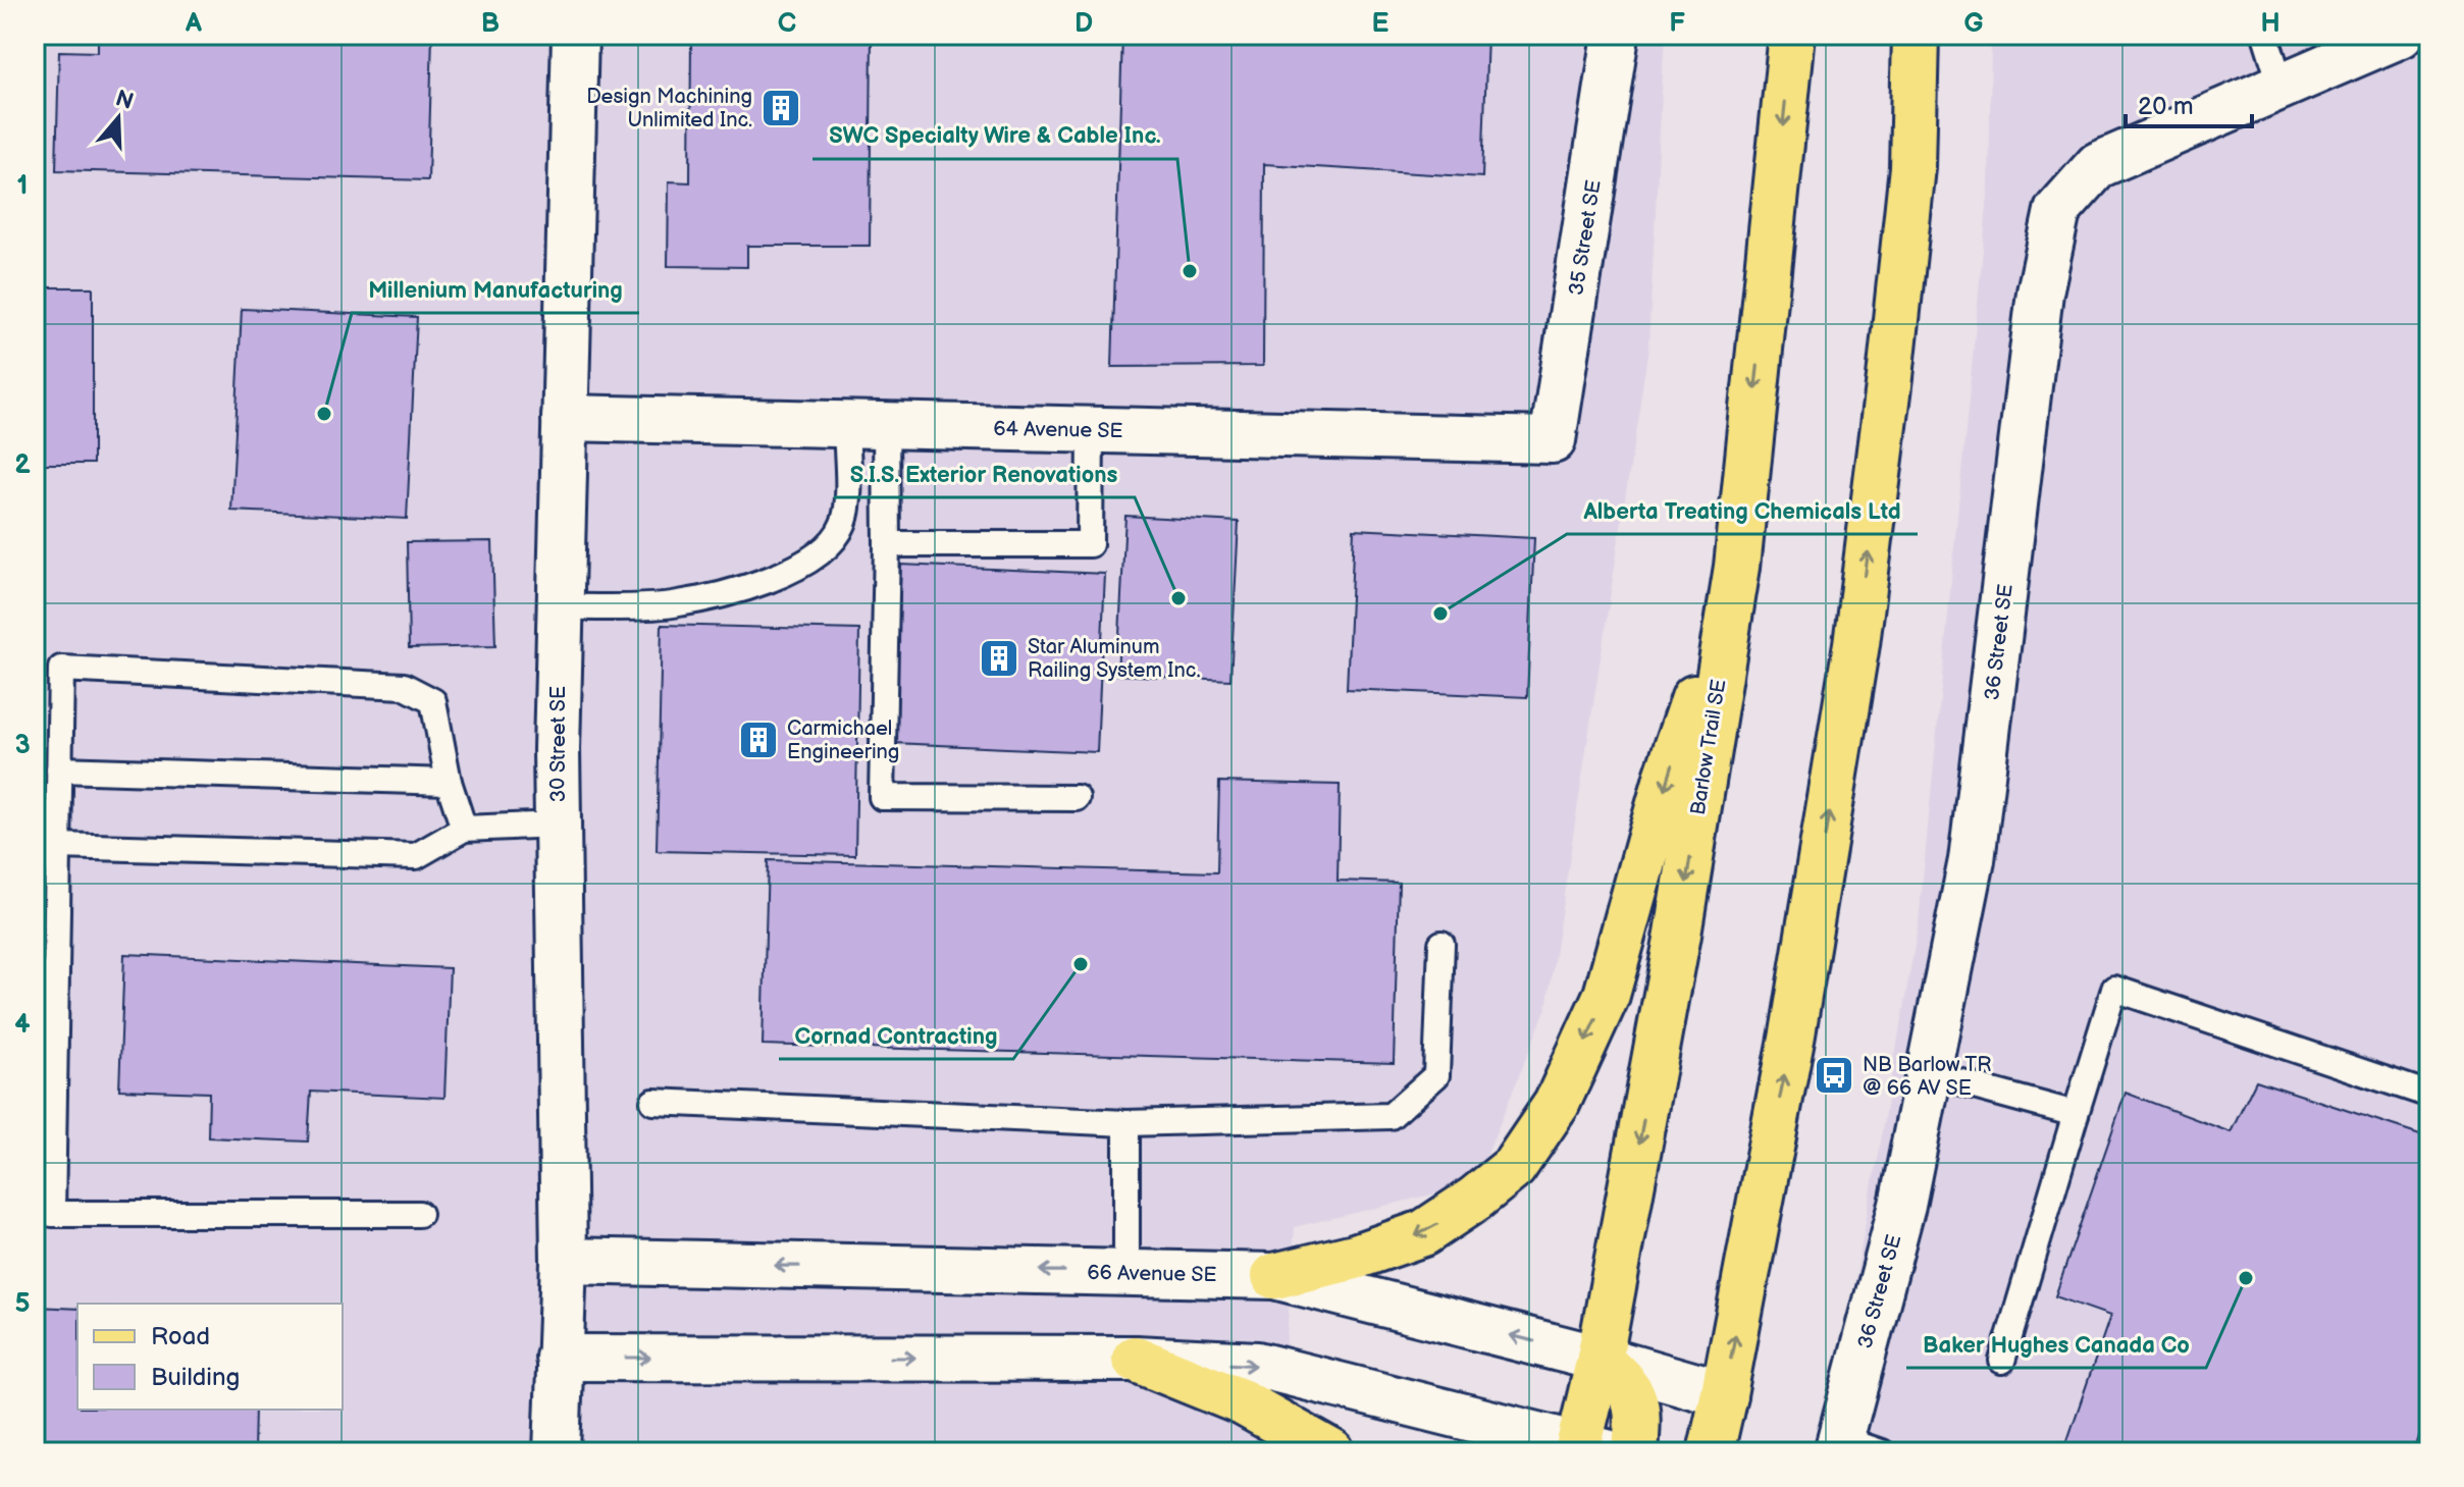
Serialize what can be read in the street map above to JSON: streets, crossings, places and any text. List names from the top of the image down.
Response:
{
  "streets": {
    "main road": ["Barlow Trail SE"],
    "street": [
      "35 Street SE",
      "64 Avenue SE",
      "36 Street SE",
      "30 Street SE",
      "66 Avenue SE"
    ]
  },
  "crossings": [
    ["35 Street SE", "64 Avenue SE"],
    ["64 Avenue SE", "30 Street SE"],
    ["30 Street SE", "66 Avenue SE"],
    ["Barlow Trail SE", "66 Avenue SE"]
  ],
  "places": {
    "building": ["Design Machining Unlimited Inc.", "Star Aluminum Railing System Inc.", "Carmichael Engineering"],
    "other": [
      "SWC Specialty Wire & Cable Inc.",
      "Millenium Manufacturing",
      "S.I.S. Exterior Renovations",
      "Alberta Treating Chemicals Ltd",
      "Cornad Contracting",
      "Baker Hughes Canada Co"
    ],
    "bus stop": ["NB Barlow TR @ 66 AV SE"]
  },
  "legend": ["Road", "Building"],
  "scale_bar": "20 m",
  "north": "top",
  "grid": {
    "columns": [
      "A",
      "B",
      "C",
      "D",
      "E",
      "F",
      "G",
      "H"
    ],
    "rows": [
      "1",
      "2",
      "3",
      "4",
      "5"
    ]
  }
}
